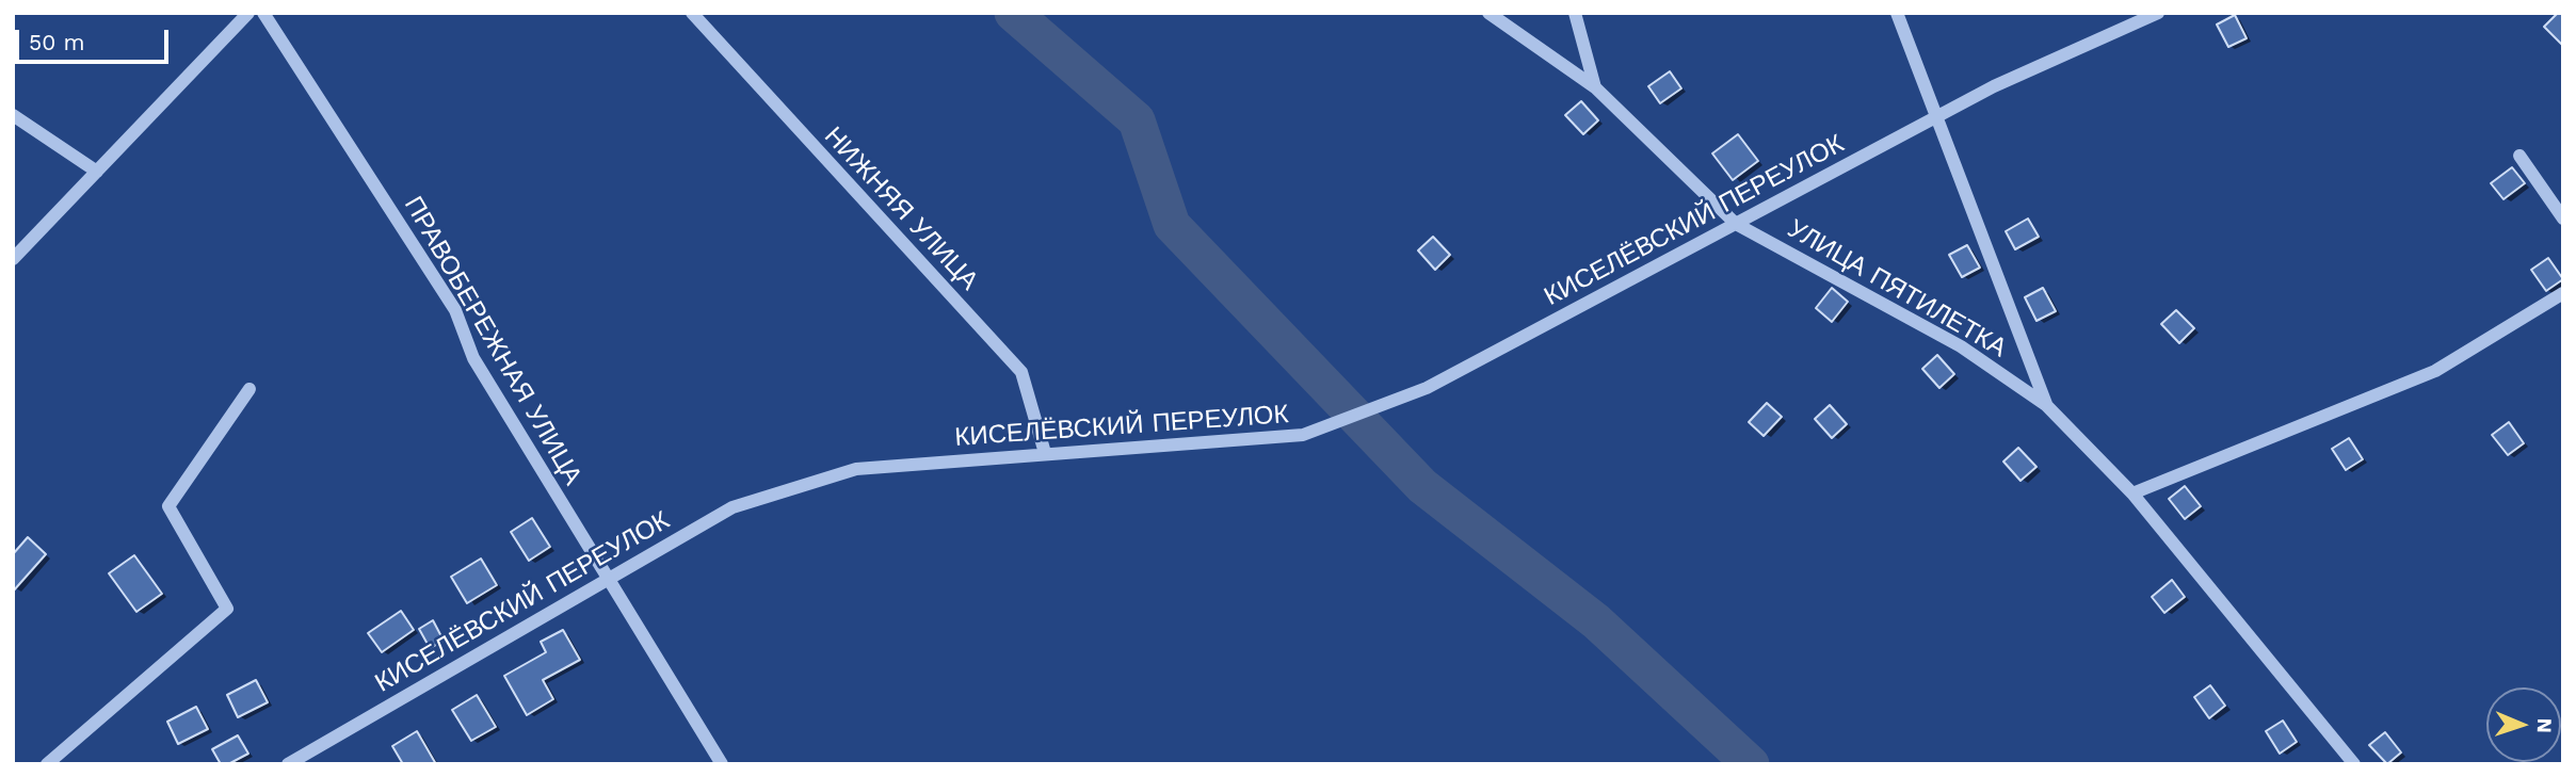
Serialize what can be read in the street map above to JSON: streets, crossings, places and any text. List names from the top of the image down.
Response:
{
  "streets": {
    "street": [
      "НИЖНЯЯ УЛИЦА",
      "КИСЕЛЁВСКИЙ ПЕРЕУЛОК",
      "УЛИЦА ПЯТИЛЕТКА",
      "ПРАВОБЕРЕЖНАЯ УЛИЦА"
    ]
  },
  "crossings": [
    ["НИЖНЯЯ УЛИЦА", "КИСЕЛЁВСКИЙ ПЕРЕУЛОК"],
    ["КИСЕЛЁВСКИЙ ПЕРЕУЛОК", "УЛИЦА ПЯТИЛЕТКА"],
    ["КИСЕЛЁВСКИЙ ПЕРЕУЛОК", "ПРАВОБЕРЕЖНАЯ УЛИЦА"]
  ],
  "scale_bar": "50 m",
  "north": "right"
}
